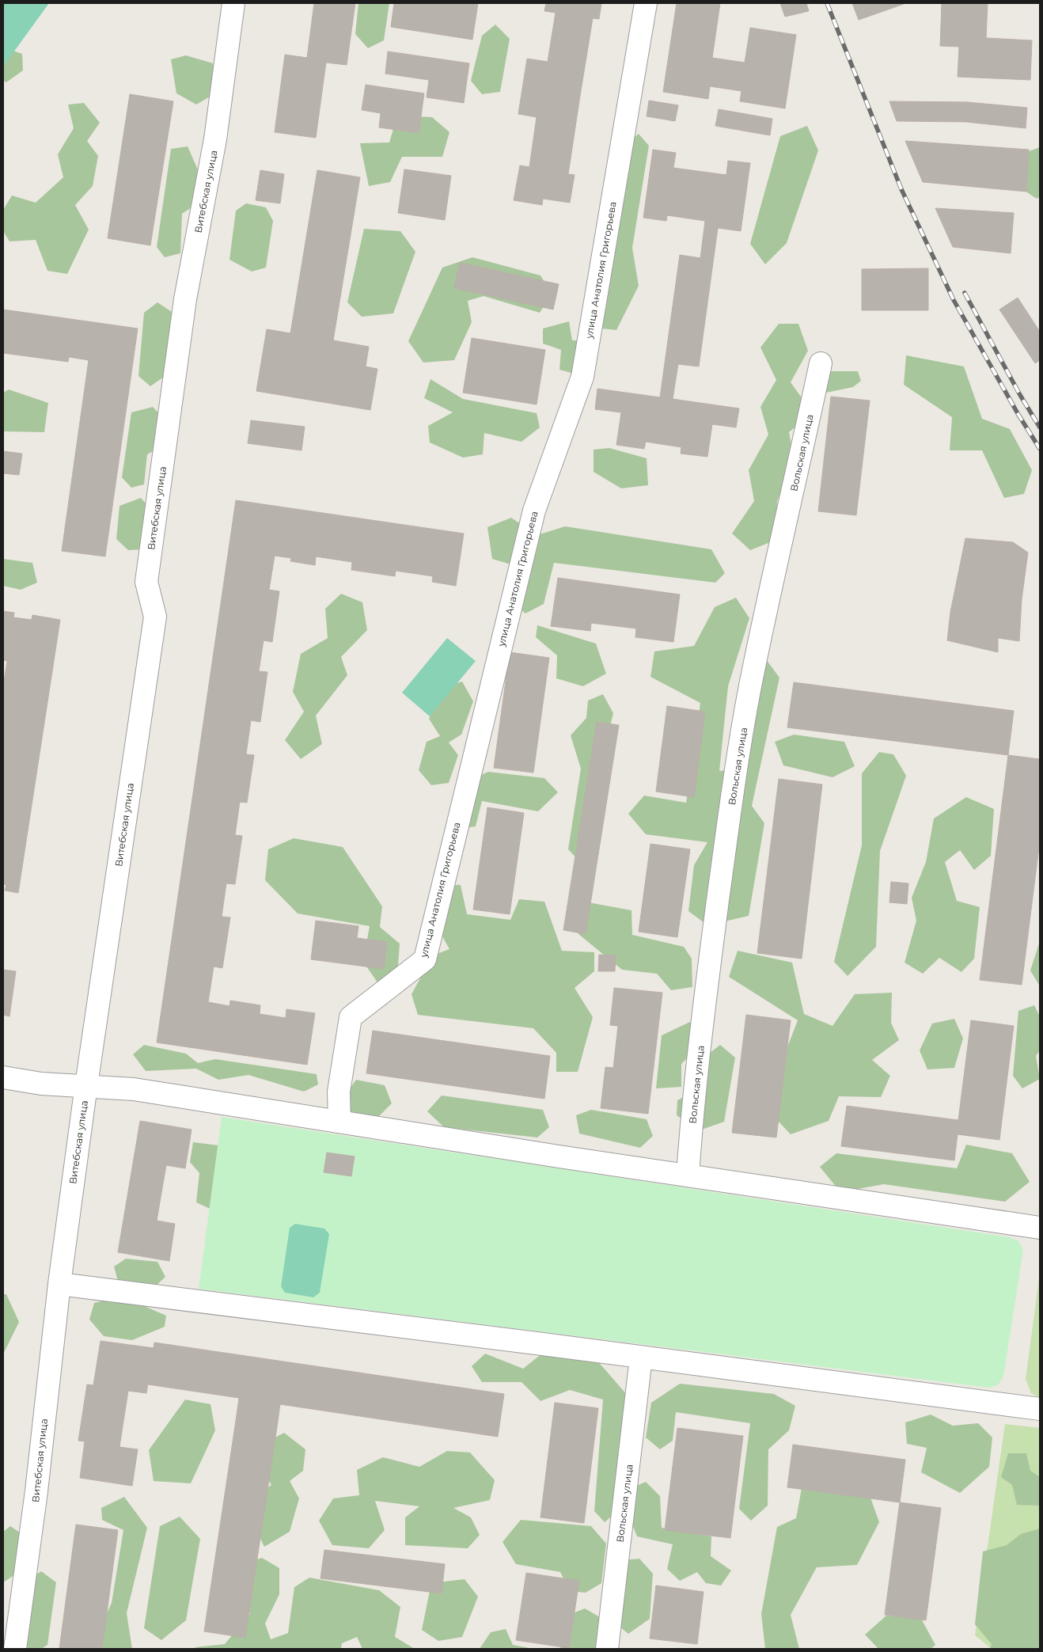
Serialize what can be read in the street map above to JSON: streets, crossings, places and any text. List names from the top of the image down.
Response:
{
  "streets": {
    "street": ["Витебская улица", "улица Анатолия Григорьева", "Вольская улица"]
  }
}
